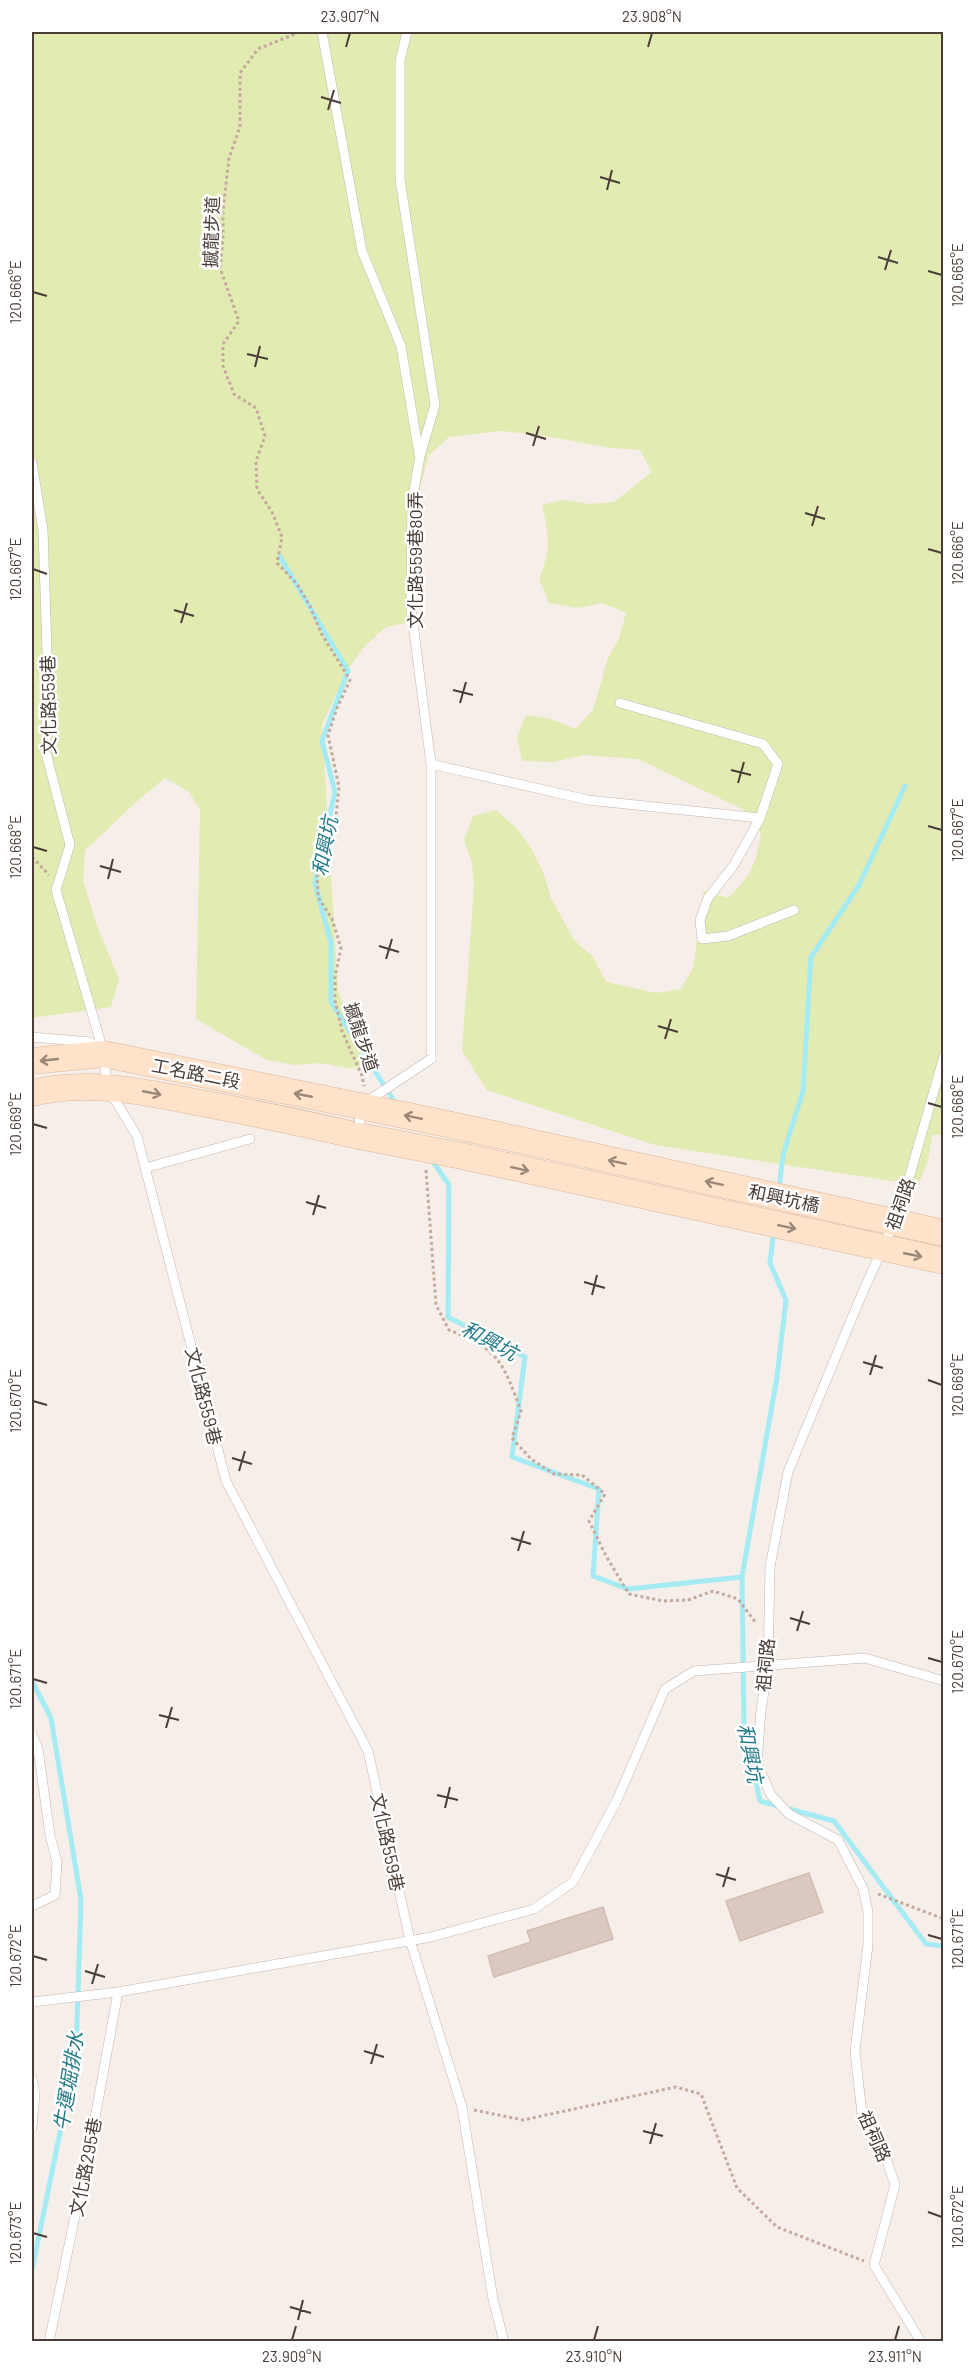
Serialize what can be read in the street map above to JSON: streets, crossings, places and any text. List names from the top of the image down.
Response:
{
  "streets": {
    "main road": ["工名路二段", "和興坑橋"],
    "lane": [
      "文化路559巷80弄",
      "文化路559巷",
      "祖祠路",
      "文化路295巷"
    ],
    "path": ["撼龍步道"]
  },
  "crossings": [
    ["撼龍步道", "文化路559巷80弄"],
    ["撼龍步道", "工名路二段"],
    ["文化路559巷80弄", "工名路二段"],
    ["文化路559巷", "工名路二段"],
    ["工名路二段", "和興坑橋"],
    ["和興坑橋", "祖祠路"]
  ],
  "water": ["和興坑", "牛運堀排水"],
  "coordinates": [
    "23.907°N",
    "23.908°N",
    "120.665°E",
    "120.666°E",
    "120.667°E",
    "120.668°E",
    "120.669°E",
    "120.670°E",
    "120.671°E",
    "120.672°E",
    "120.673°E",
    "23.909°N",
    "23.910°N",
    "23.911°N"
  ]
}
